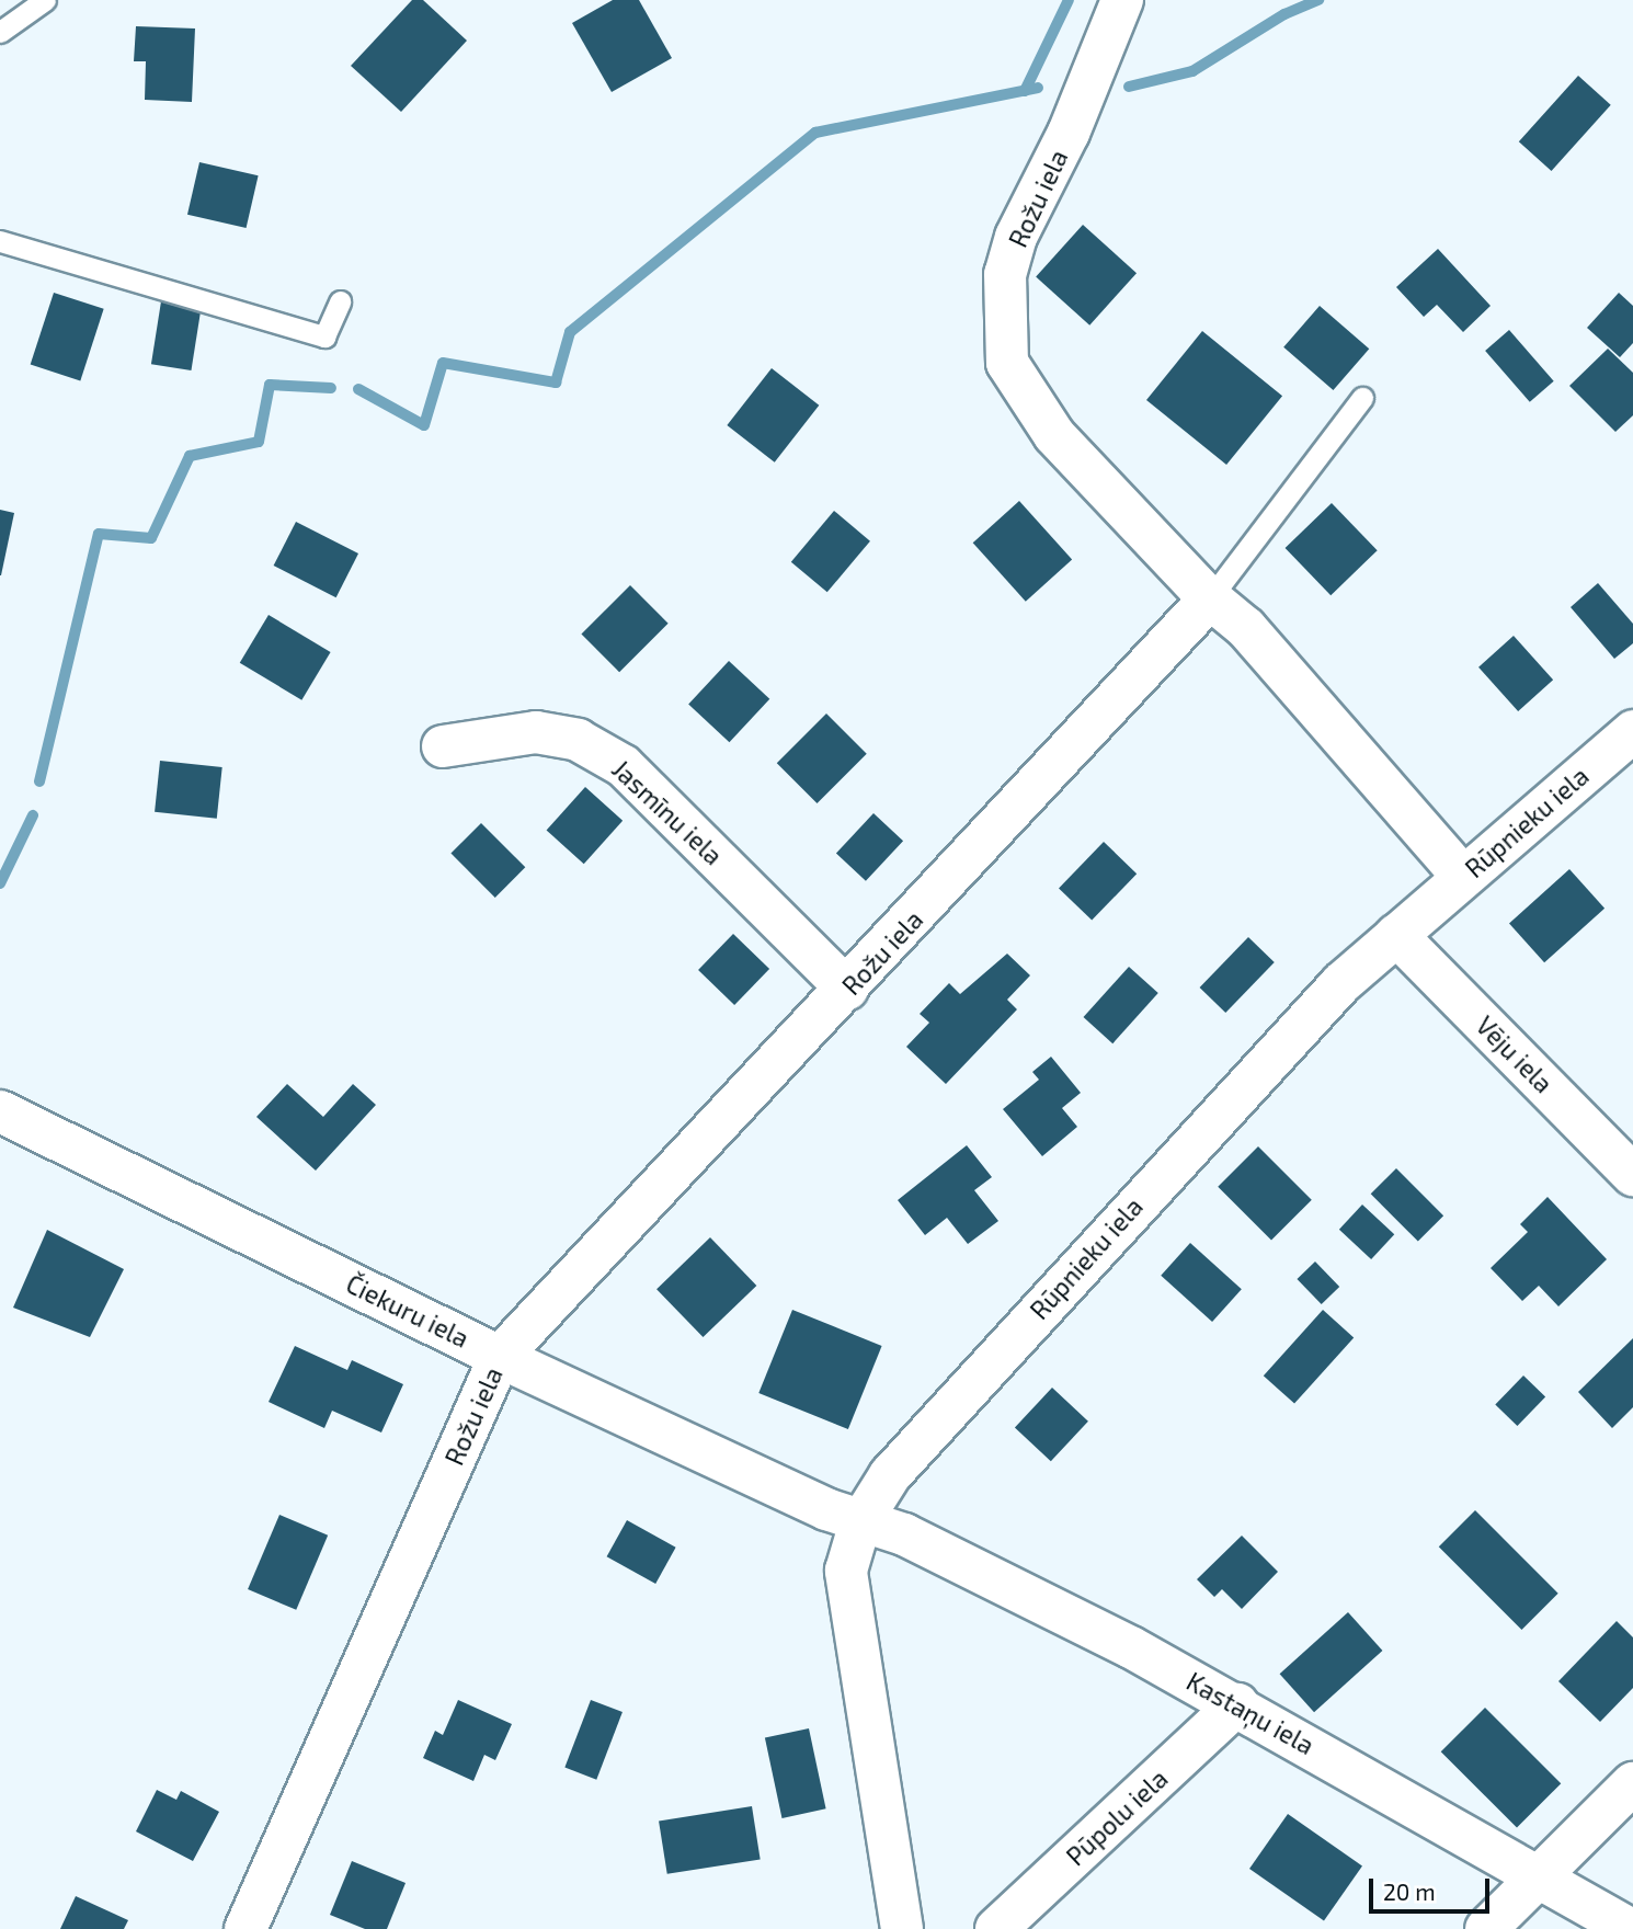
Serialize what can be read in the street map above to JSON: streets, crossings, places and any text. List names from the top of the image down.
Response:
{
  "streets": {
    "street": [
      "Rožu iela",
      "Jasmīnu iela",
      "Rūpnieku iela",
      "Vēju iela",
      "Čiekuru iela",
      "Kastaņu iela",
      "Pūpolu iela"
    ]
  },
  "crossings": [
    ["Rožu iela", "Jasmīnu iela"],
    ["Rožu iela", "Čiekuru iela"],
    ["Rūpnieku iela", "Vēju iela"],
    ["Rūpnieku iela", "Čiekuru iela"],
    ["Rūpnieku iela", "Kastaņu iela"],
    ["Čiekuru iela", "Kastaņu iela"],
    ["Kastaņu iela", "Pūpolu iela"]
  ],
  "scale_bar": "20 m"
}
